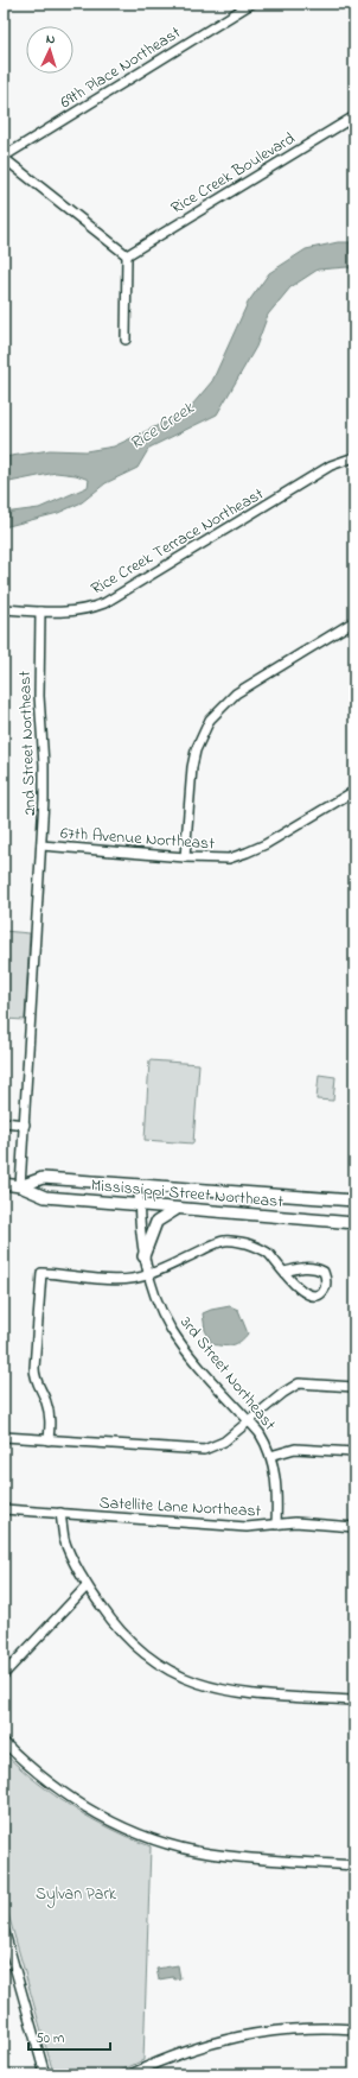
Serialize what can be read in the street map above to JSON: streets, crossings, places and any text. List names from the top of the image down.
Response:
{
  "streets": {
    "street": [
      "69th Place Northeast",
      "Rice Creek Boulevard",
      "Rice Creek Terrace Northeast",
      "2nd Street Northeast",
      "67th Avenue Northeast",
      "Mississippi Street Northeast",
      "3rd Street Northeast",
      "Satellite Lane Northeast"
    ]
  },
  "crossings": [
    ["Rice Creek Terrace Northeast", "2nd Street Northeast"],
    ["2nd Street Northeast", "67th Avenue Northeast"],
    ["2nd Street Northeast", "Mississippi Street Northeast"],
    ["Mississippi Street Northeast", "3rd Street Northeast"],
    ["3rd Street Northeast", "Satellite Lane Northeast"]
  ],
  "water": ["Rice Creek"],
  "parks": ["Sylvan Park"],
  "scale_bar": "50 m",
  "north": "top"
}
